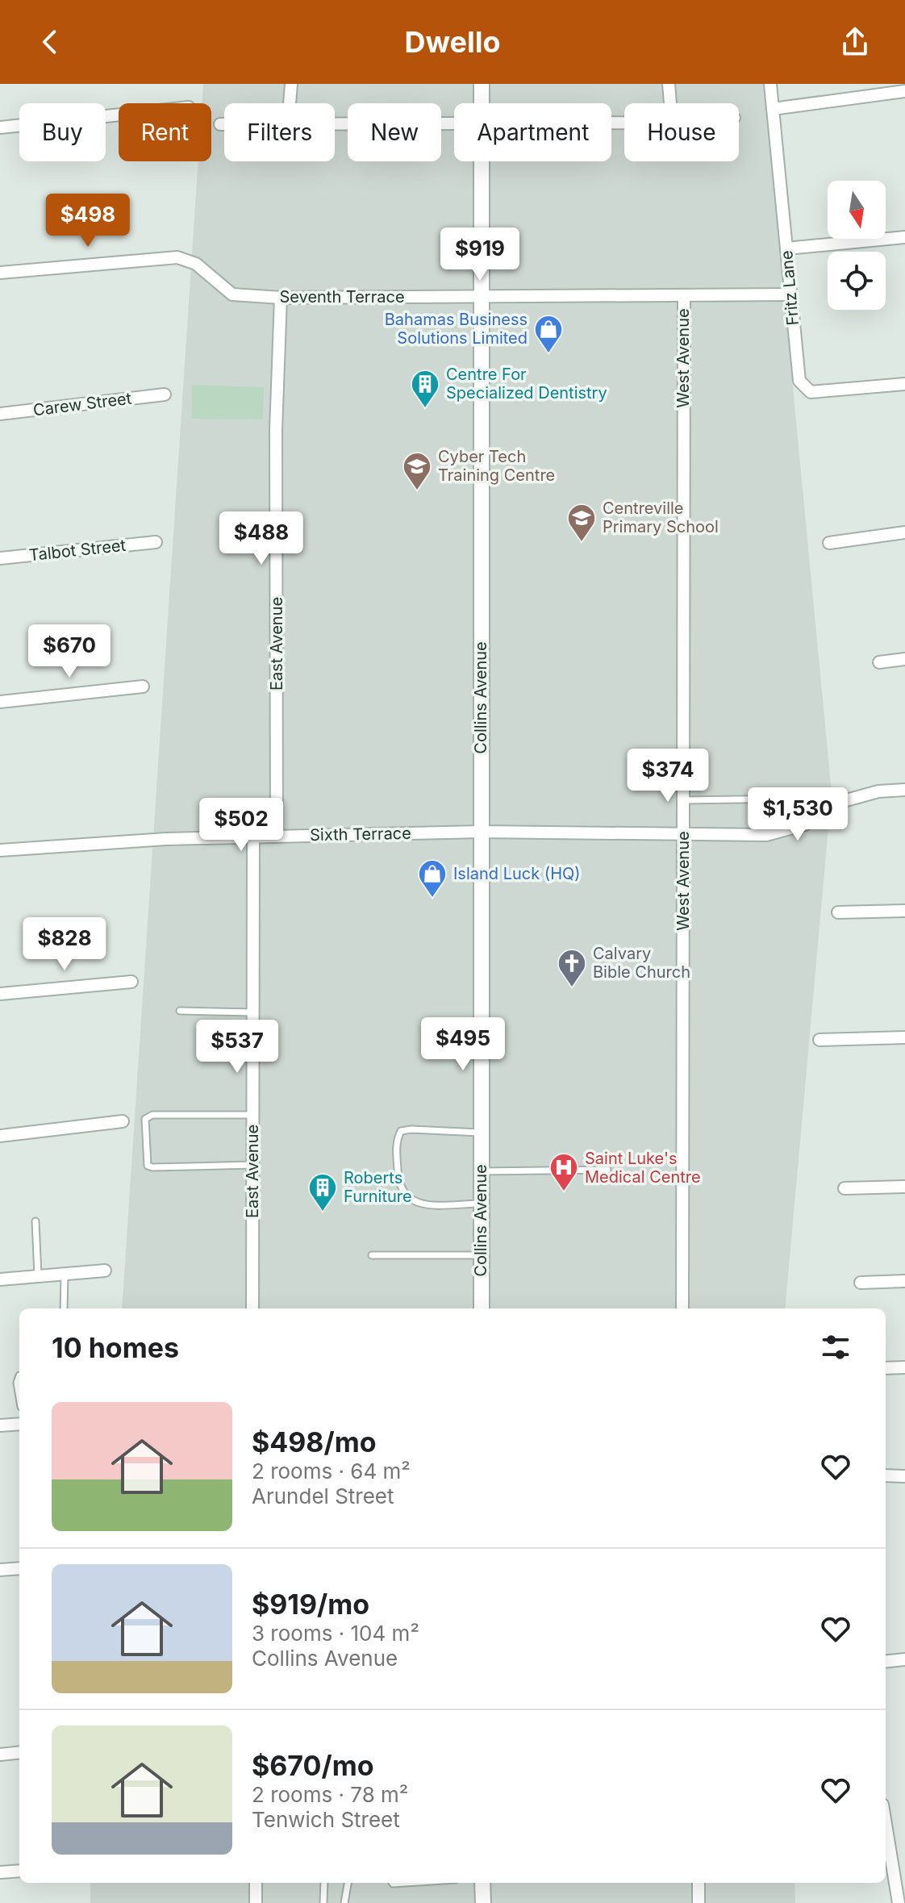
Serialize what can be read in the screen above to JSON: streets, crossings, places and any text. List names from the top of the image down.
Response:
{
  "streets": {
    "street": [
      "Fritz Lane",
      "Seventh Terrace",
      "West Avenue",
      "Carew Street",
      "Talbot Street",
      "East Avenue",
      "Collins Avenue",
      "Sixth Terrace"
    ]
  },
  "crossings": [
    ["Fritz Lane", "Seventh Terrace"],
    ["Seventh Terrace", "West Avenue"],
    ["Seventh Terrace", "East Avenue"],
    ["Seventh Terrace", "Collins Avenue"],
    ["West Avenue", "Sixth Terrace"],
    ["East Avenue", "Sixth Terrace"],
    ["Collins Avenue", "Sixth Terrace"]
  ],
  "places": {
    "shop": ["Bahamas Business Solutions Limited", "Island Luck (HQ)"],
    "building": ["Centre For Specialized Dentistry", "Roberts Furniture"],
    "school or university": ["Cyber Tech Training Centre", "Centreville Primary School"],
    "church": ["Calvary Bible Church"],
    "hospital": ["Saint Luke's Medical Centre"]
  },
  "north": "bottom",
  "page": {
    "header": "Dwello",
    "chip": [
      "Buy",
      "Rent",
      "Filters",
      "New",
      "Apartment",
      "House"
    ],
    "price": [
      "$498",
      "$919",
      "$488",
      "$670",
      "$374",
      "$1,530",
      "$502",
      "$828",
      "$495",
      "$537"
    ],
    "heading": "10 homes",
    "list": [
      {
        "name": "$498/mo",
        "note": "2 rooms · 64 m² · Arundel Street"
      },
      {
        "name": "$919/mo",
        "note": "3 rooms · 104 m² · Collins Avenue"
      },
      {
        "name": "$670/mo",
        "note": "2 rooms · 78 m² · Tenwich Street"
      }
    ]
  }
}
